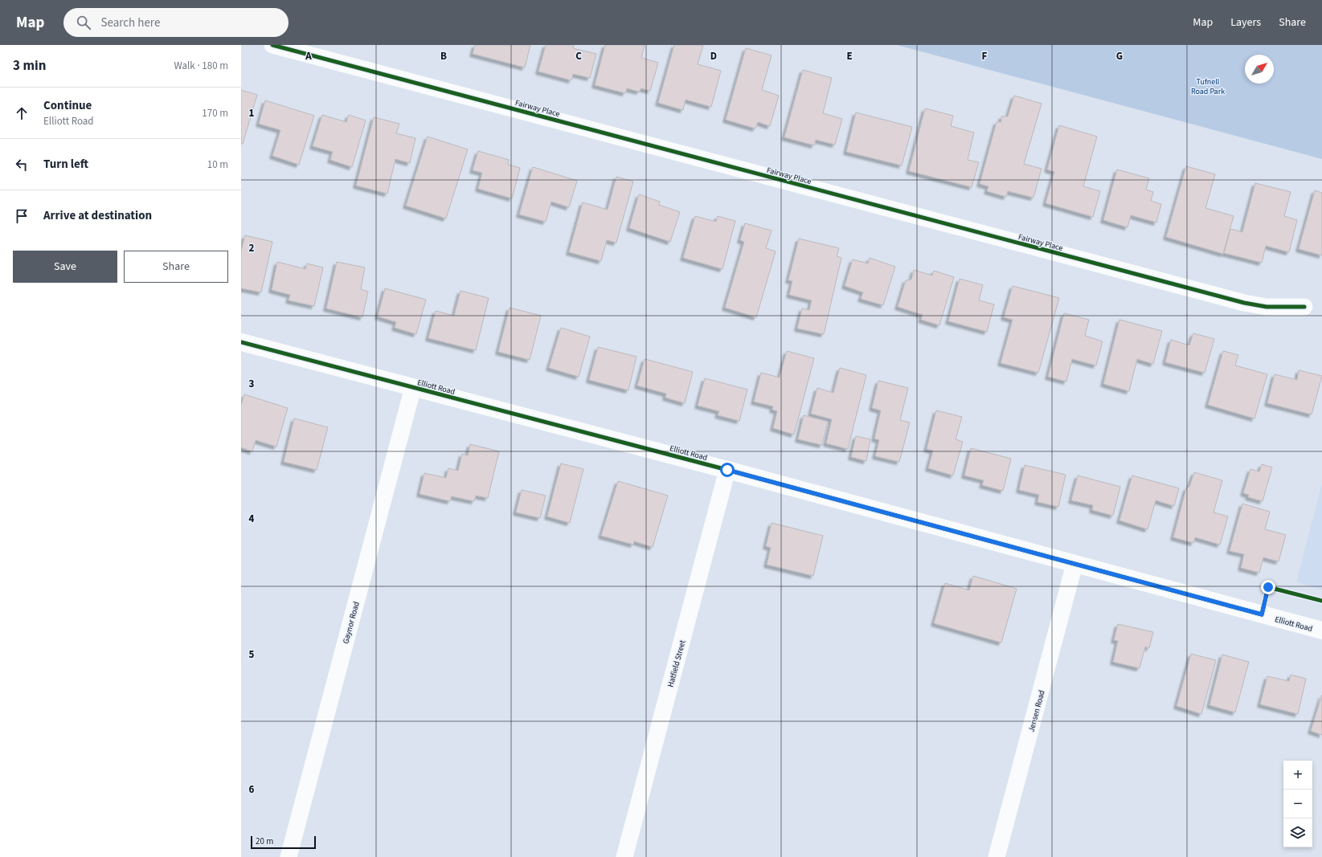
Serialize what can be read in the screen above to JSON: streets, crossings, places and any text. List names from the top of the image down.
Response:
{
  "streets": {
    "street": [
      "Fairway Place",
      "Elliott Road",
      "Gaynor Road",
      "Hatfield Street",
      "Jensen Road"
    ]
  },
  "crossings": [
    ["Elliott Road", "Gaynor Road"],
    ["Elliott Road", "Hatfield Street"],
    ["Elliott Road", "Jensen Road"]
  ],
  "parks": ["Tufnell Road Park"],
  "scale_bar": "20 m",
  "north": "top right",
  "page": {
    "header": "Map",
    "search": "Search here",
    "nav": ["Map", "Layers", "Share"],
    "heading": ["3 min", "Walk · 180 m"],
    "list": [
      ["Continue", "Elliott Road", "170 m"],
      ["Turn left", "10 m"],
      "Arrive at destination"
    ],
    "buttons": ["Save", "Share"],
    "map_buttons": ["+", "−"],
    "scale": "20 m"
  },
  "grid": {
    "columns": [
      "A",
      "B",
      "C",
      "D",
      "E",
      "F",
      "G"
    ],
    "rows": [
      "1",
      "2",
      "3",
      "4",
      "5",
      "6"
    ]
  }
}
